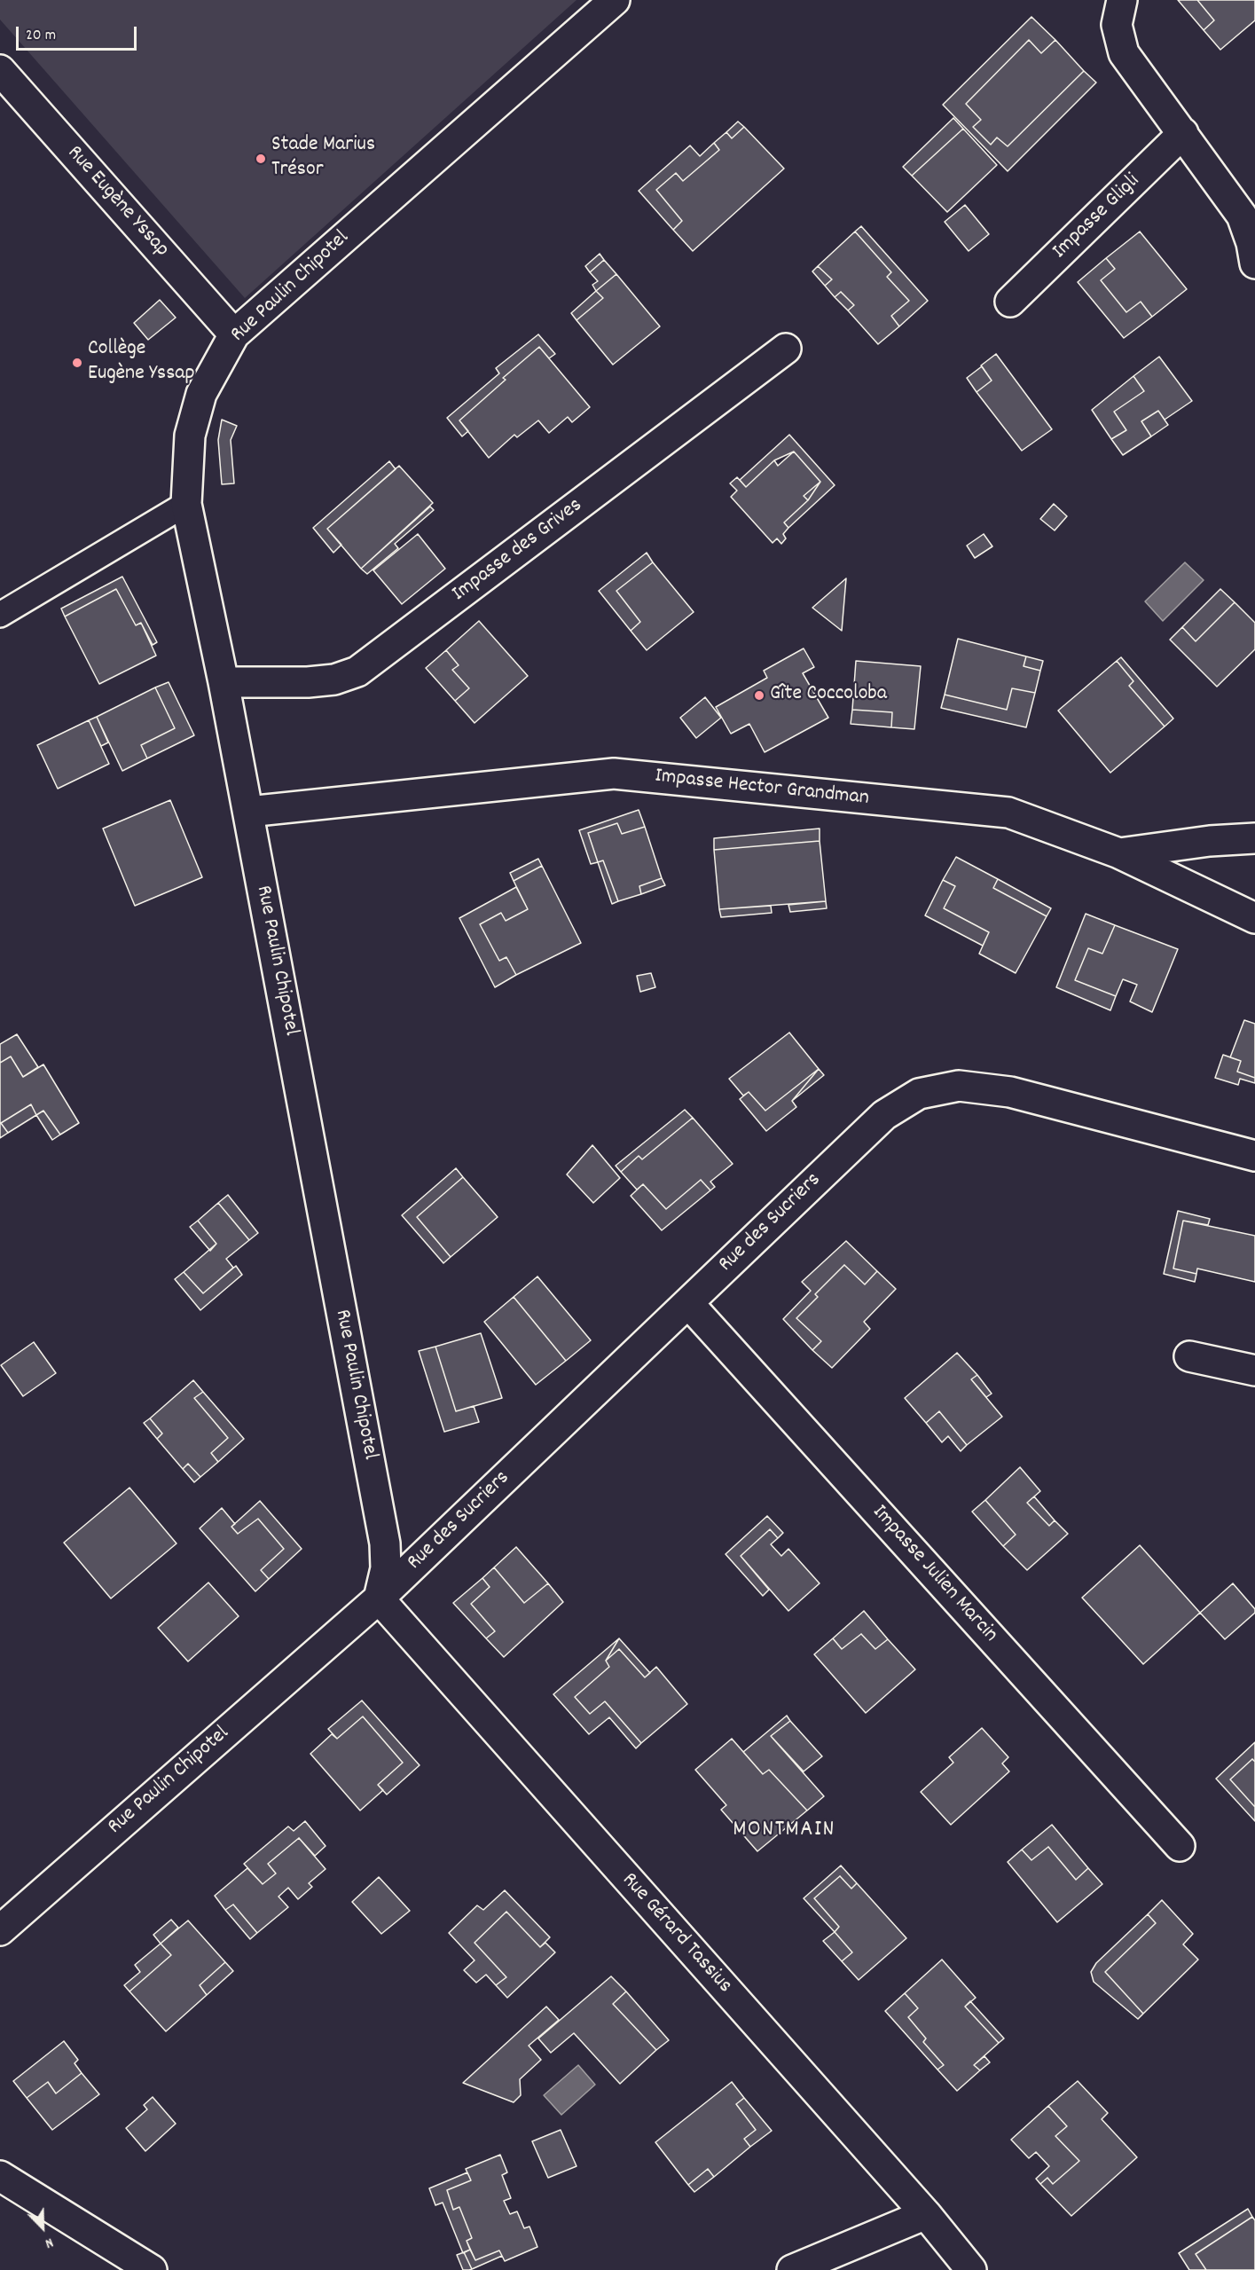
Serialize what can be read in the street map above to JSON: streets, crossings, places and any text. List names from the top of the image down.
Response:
{
  "streets": {
    "street": [
      "Rue Eugène Yssap",
      "Impasse Gligli",
      "Rue Paulin Chipotel",
      "Impasse des Grives",
      "Impasse Hector Grandman",
      "Rue des Sucriers",
      "Impasse Julien Marcin",
      "Rue Gérard Tassius"
    ]
  },
  "crossings": [
    ["Rue Eugène Yssap", "Rue Paulin Chipotel"],
    ["Rue Paulin Chipotel", "Impasse des Grives"],
    ["Rue Paulin Chipotel", "Impasse Hector Grandman"],
    ["Rue Paulin Chipotel", "Rue des Sucriers"],
    ["Rue Paulin Chipotel", "Rue Gérard Tassius"],
    ["Rue des Sucriers", "Impasse Julien Marcin"],
    ["Rue des Sucriers", "Rue Gérard Tassius"]
  ],
  "districts": ["MONTMAIN"],
  "places": ["Stade Marius Trésor", "Collège Eugène Yssap", "Gîte Coccoloba"],
  "scale_bar": "20 m",
  "north": "bottom right"
}
